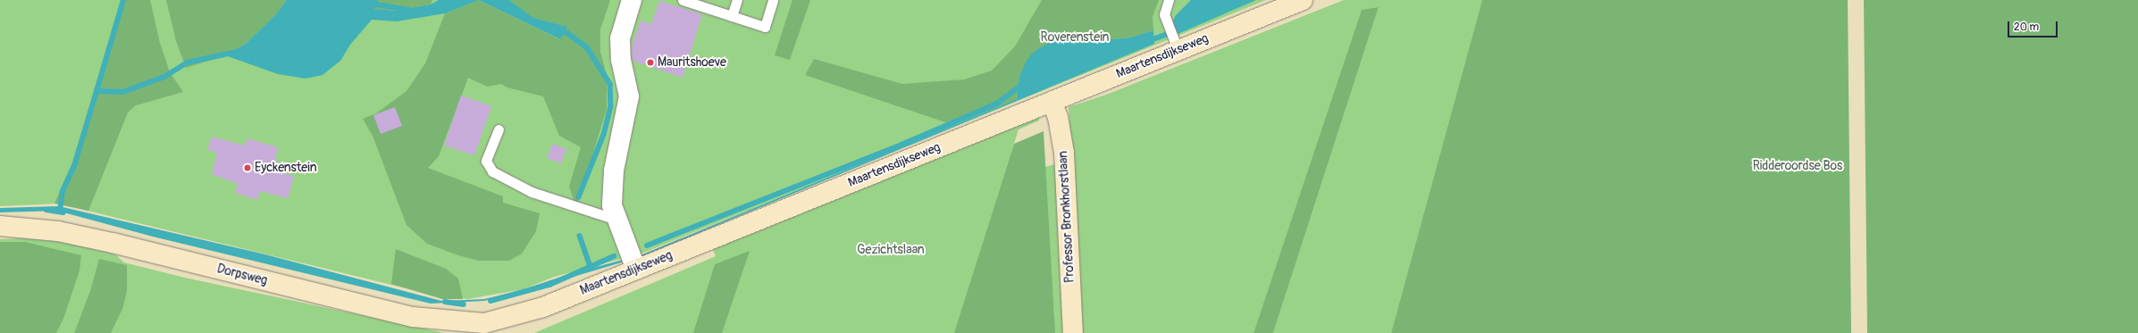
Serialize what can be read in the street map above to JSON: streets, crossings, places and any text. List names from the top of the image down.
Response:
{
  "streets": {
    "street": ["Maartensdijkseweg", "Professor Bronkhorstlaan", "Dorpsweg"]
  },
  "crossings": [
    ["Maartensdijkseweg", "Professor Bronkhorstlaan"],
    ["Maartensdijkseweg", "Dorpsweg"]
  ],
  "parks": ["Roverenstein", "Ridderoordse Bos", "Gezichtslaan"],
  "places": ["Mauritshoeve", "Eyckenstein"],
  "scale_bar": "20 m"
}
